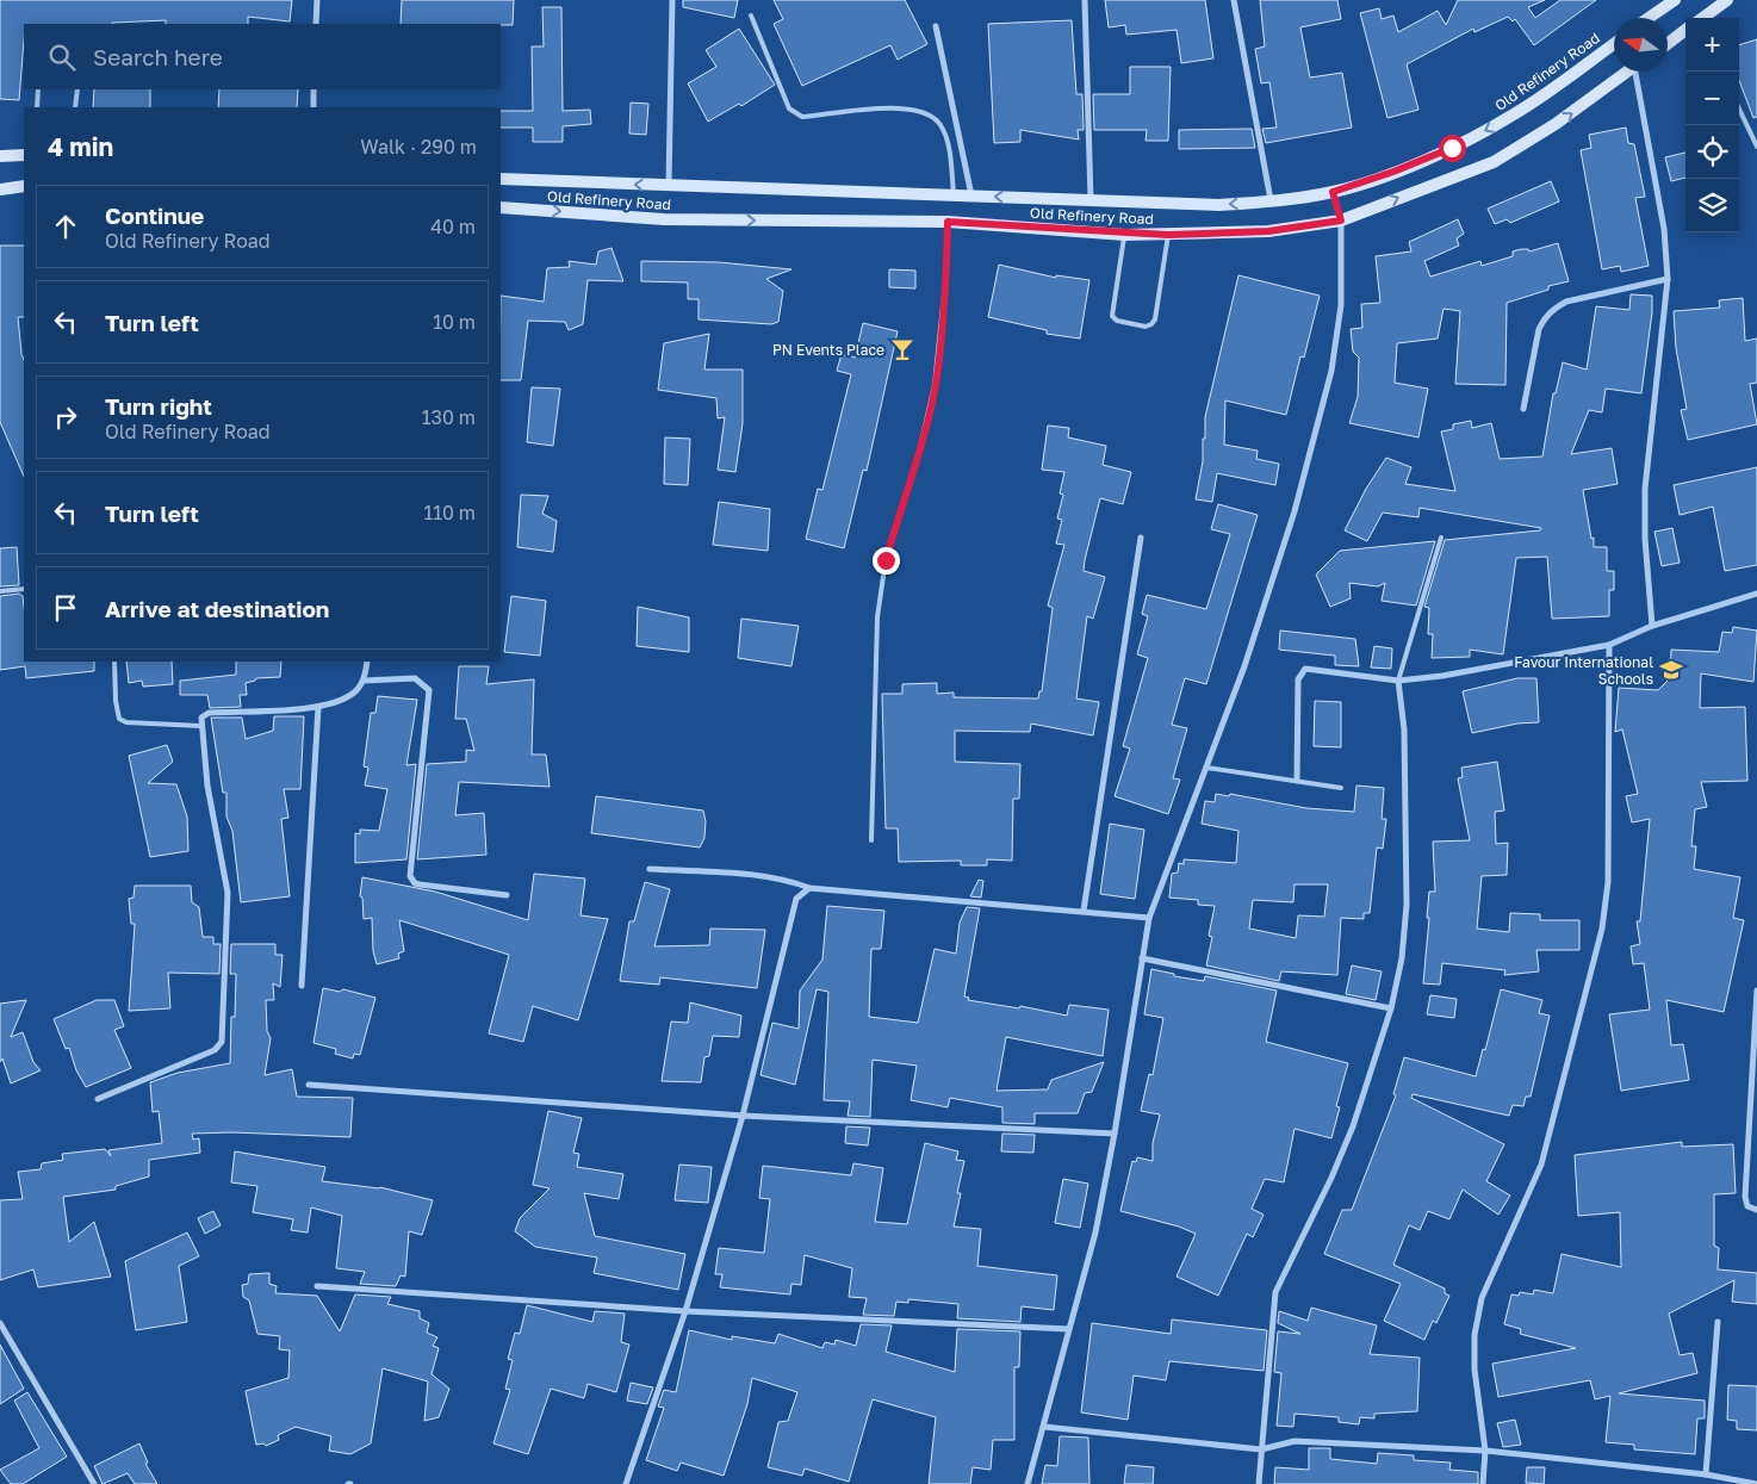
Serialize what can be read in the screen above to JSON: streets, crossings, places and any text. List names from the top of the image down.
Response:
{
  "streets": {
    "main road": ["Old Refinery Road"]
  },
  "places": {
    "bar": ["PN Events Place"],
    "school or university": ["Favour International Schools"]
  },
  "north": "left",
  "page": {
    "map_buttons": ["+", "−"],
    "search": "Search here",
    "heading": ["4 min", "Walk · 290 m"],
    "list": [
      ["Continue", "Old Refinery Road", "40 m"],
      ["Turn left", "10 m"],
      ["Turn right", "Old Refinery Road", "130 m"],
      ["Turn left", "110 m"],
      "Arrive at destination"
    ]
  }
}
